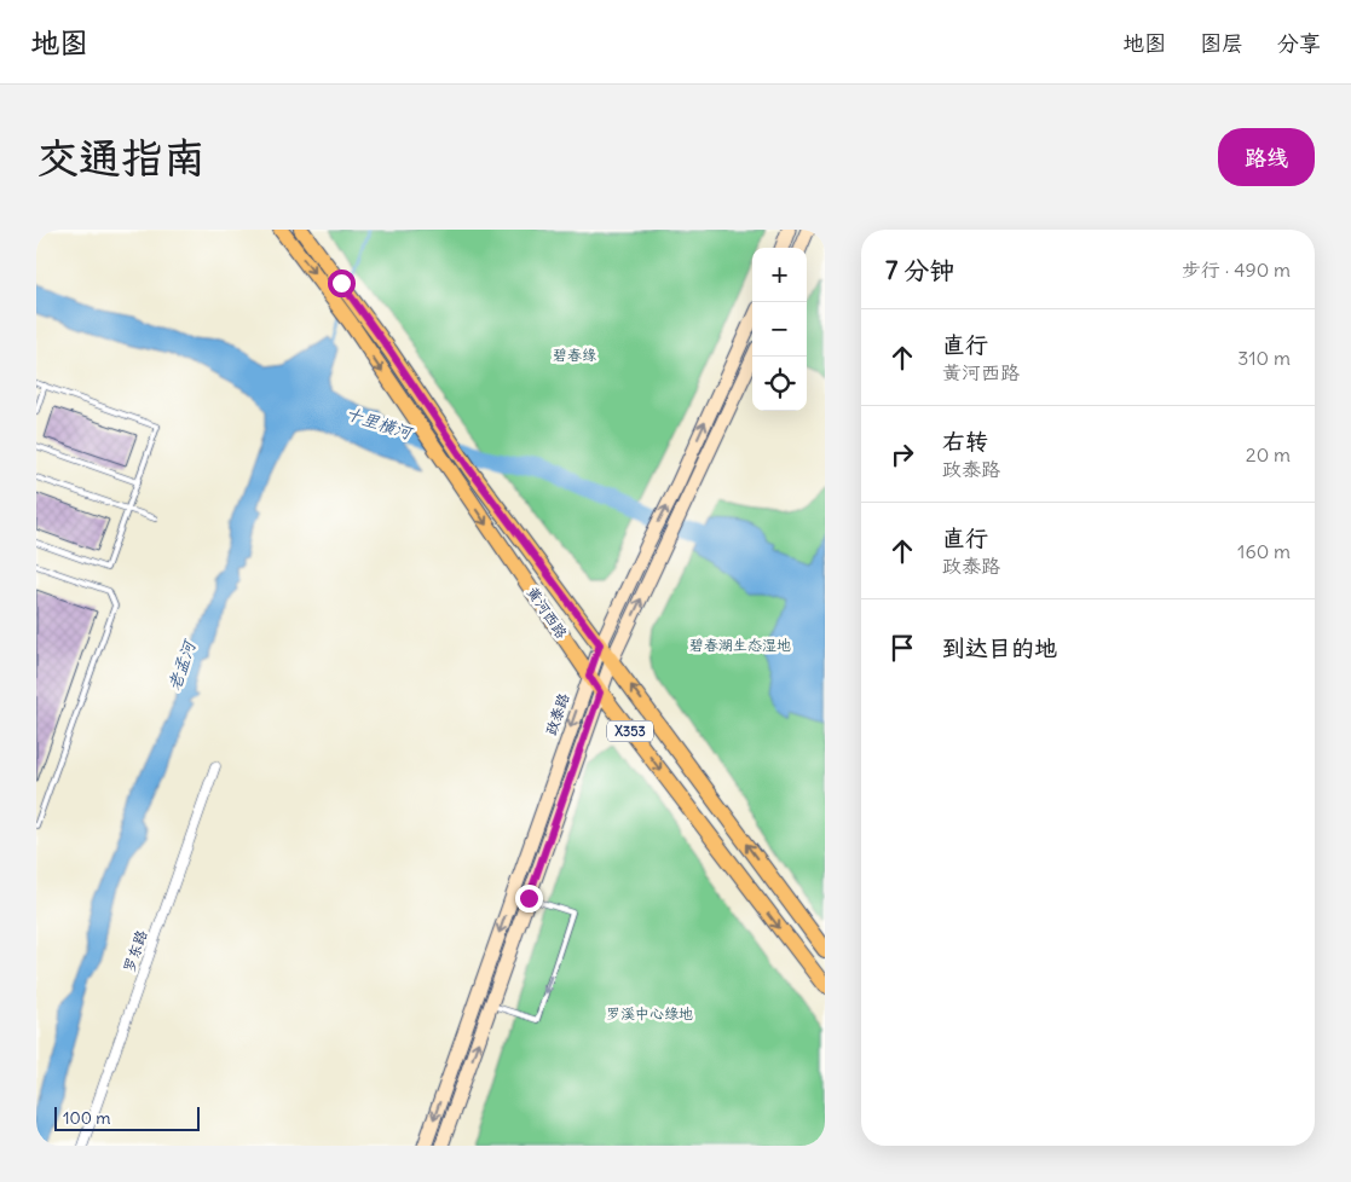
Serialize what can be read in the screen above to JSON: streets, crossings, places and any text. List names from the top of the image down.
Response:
{
  "streets": {
    "main road": ["黄河西路", "政泰路", "X353"],
    "street": ["罗东路"]
  },
  "crossings": [
    ["黄河西路", "政泰路"]
  ],
  "water": ["十里横河", "老孟河"],
  "parks": ["碧春缘", "碧春湖生态湿地", "罗溪中心绿地"],
  "scale_bar": "100 m",
  "page": {
    "header": "地图",
    "nav": ["地图", "图层", "分享"],
    "buttons": "路线",
    "title": "交通指南",
    "heading": ["7 分钟", "步行 · 490 m"],
    "map_buttons": ["+", "−"],
    "list": [
      ["直行", "黄河西路", "310 m"],
      ["右转", "政泰路", "20 m"],
      ["直行", "政泰路", "160 m"],
      "到达目的地"
    ],
    "scale": "100 m"
  }
}
